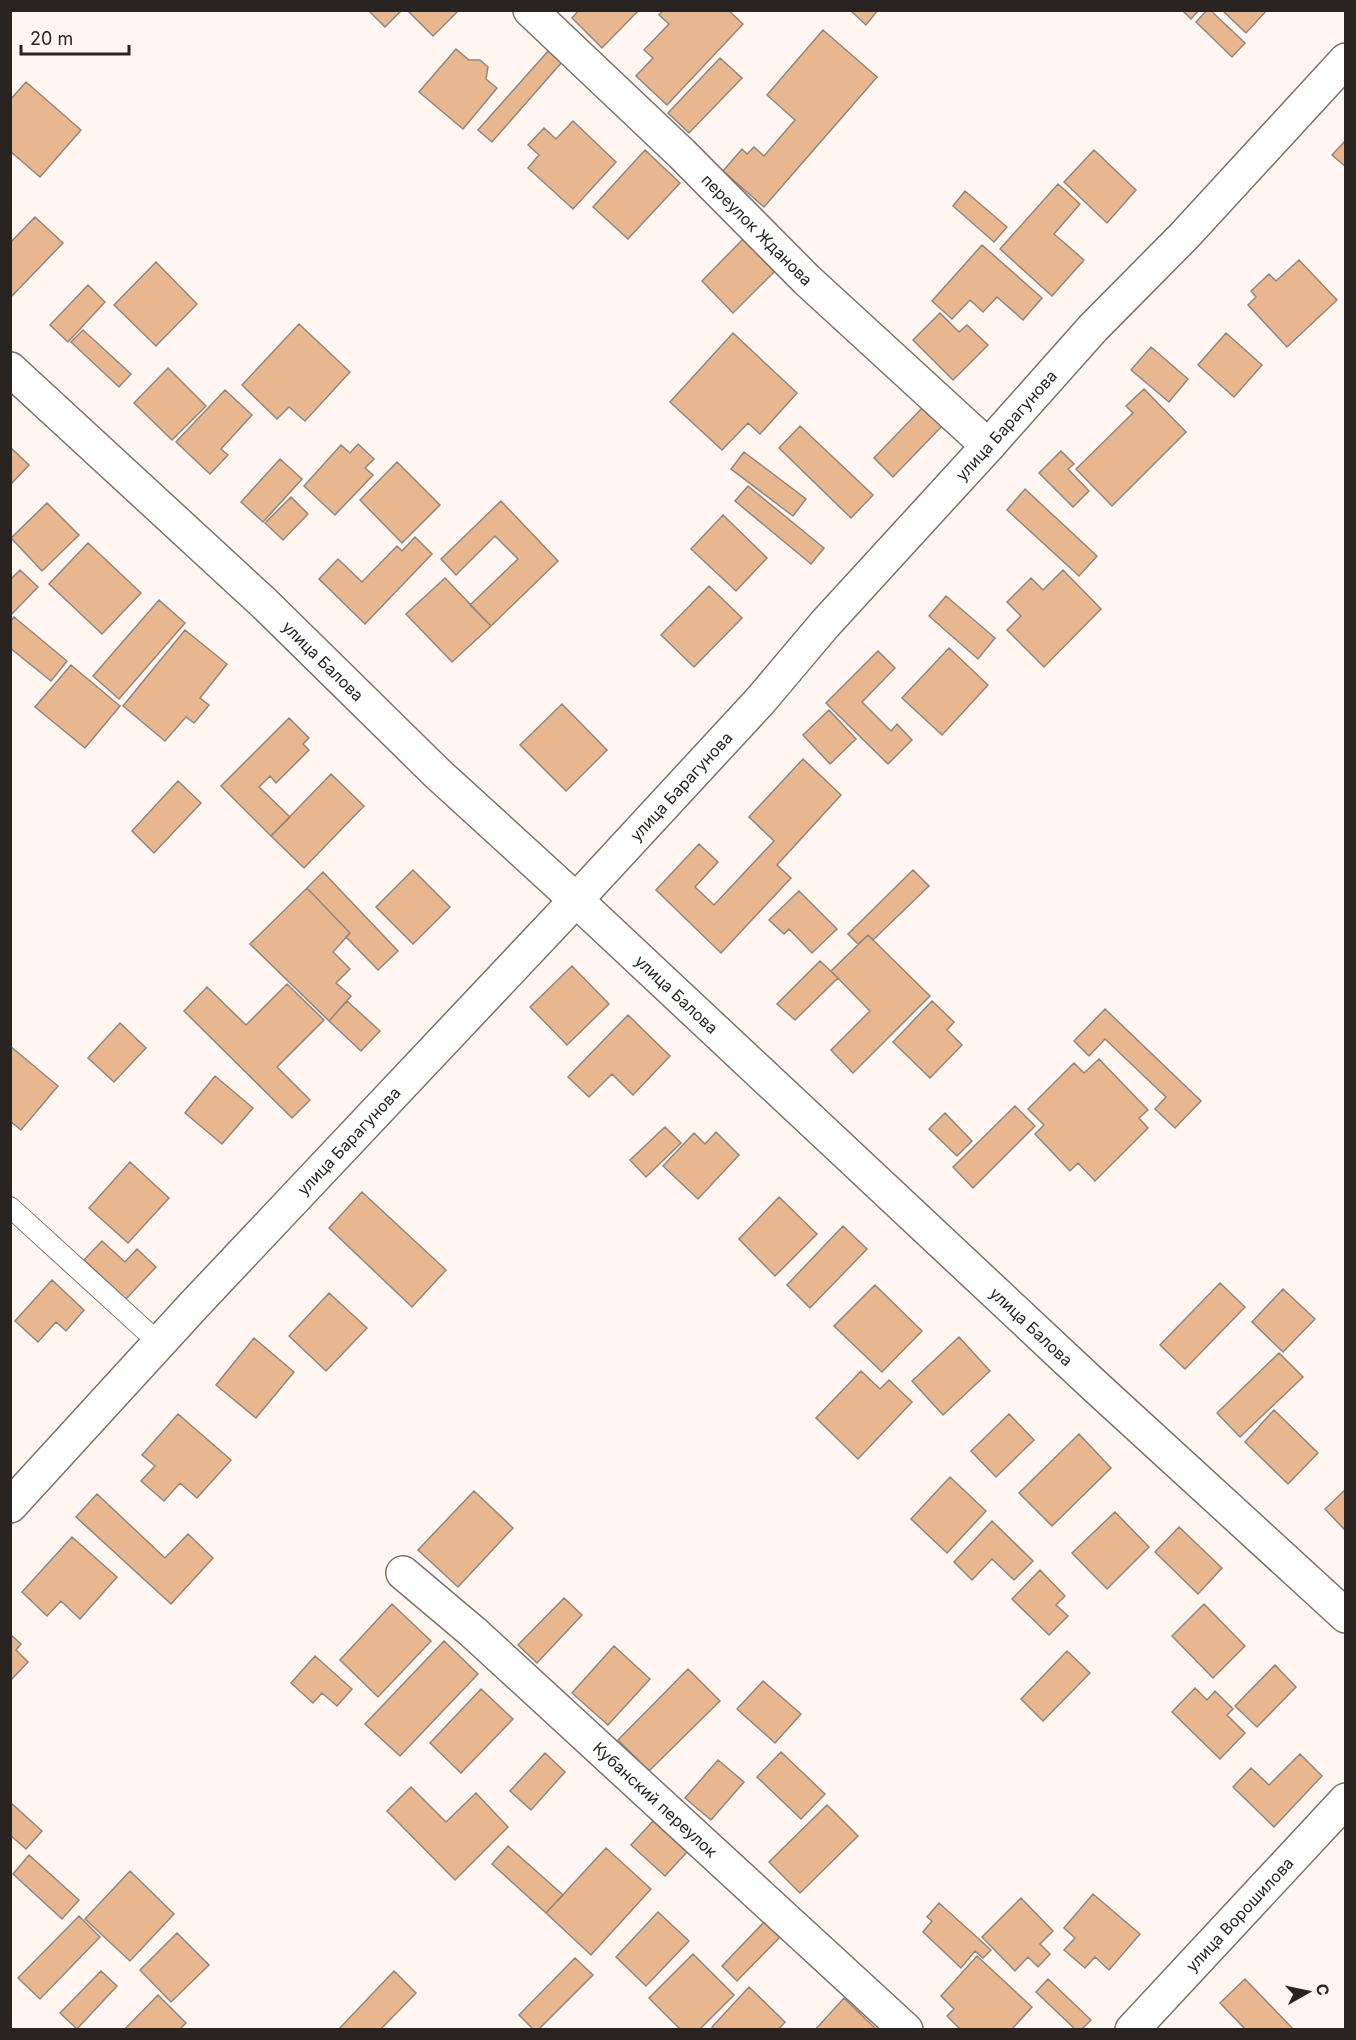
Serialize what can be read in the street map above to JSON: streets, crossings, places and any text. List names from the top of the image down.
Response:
{
  "streets": {
    "street": [
      "переулок Жданова",
      "улица Барагунова",
      "улица Балова",
      "Кубанский переулок",
      "улица Ворошилова"
    ]
  },
  "crossings": [
    ["переулок Жданова", "улица Барагунова"],
    ["улица Барагунова", "улица Балова"]
  ],
  "scale_bar": "20 m",
  "north": "right"
}
